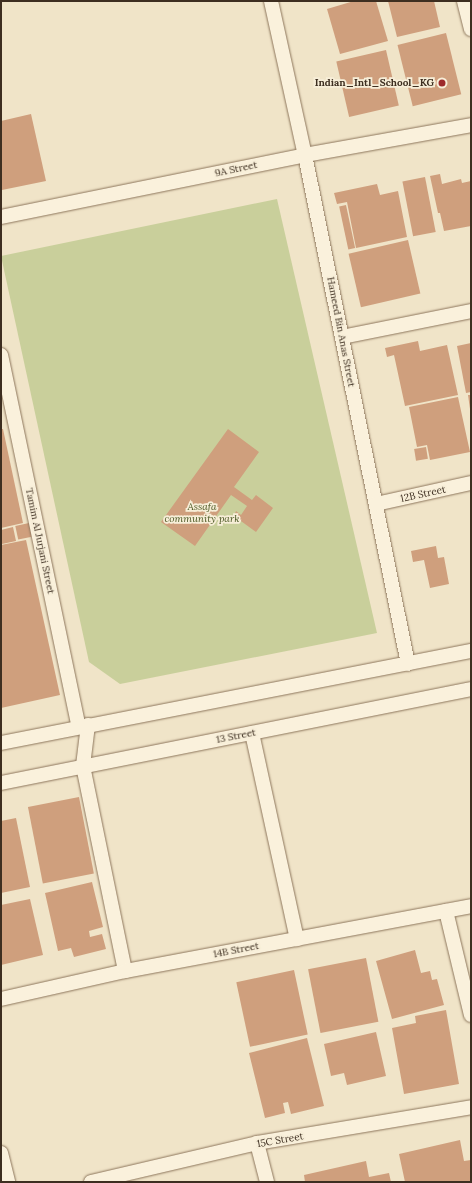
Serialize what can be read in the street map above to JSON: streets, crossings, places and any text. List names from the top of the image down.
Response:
{
  "streets": {
    "street": [
      "9A Street",
      "Hameed Bin Anas Street",
      "12B Street",
      "Tamim Al Jurjani Street",
      "13 Street",
      "14B Street",
      "15C Street"
    ]
  },
  "crossings": [
    ["9A Street", "Hameed Bin Anas Street"],
    ["Hameed Bin Anas Street", "12B Street"],
    ["Tamim Al Jurjani Street", "13 Street"],
    ["Tamim Al Jurjani Street", "14B Street"]
  ],
  "parks": ["Assafa community park"],
  "places": ["Indian_Intl_School_KG"]
}
